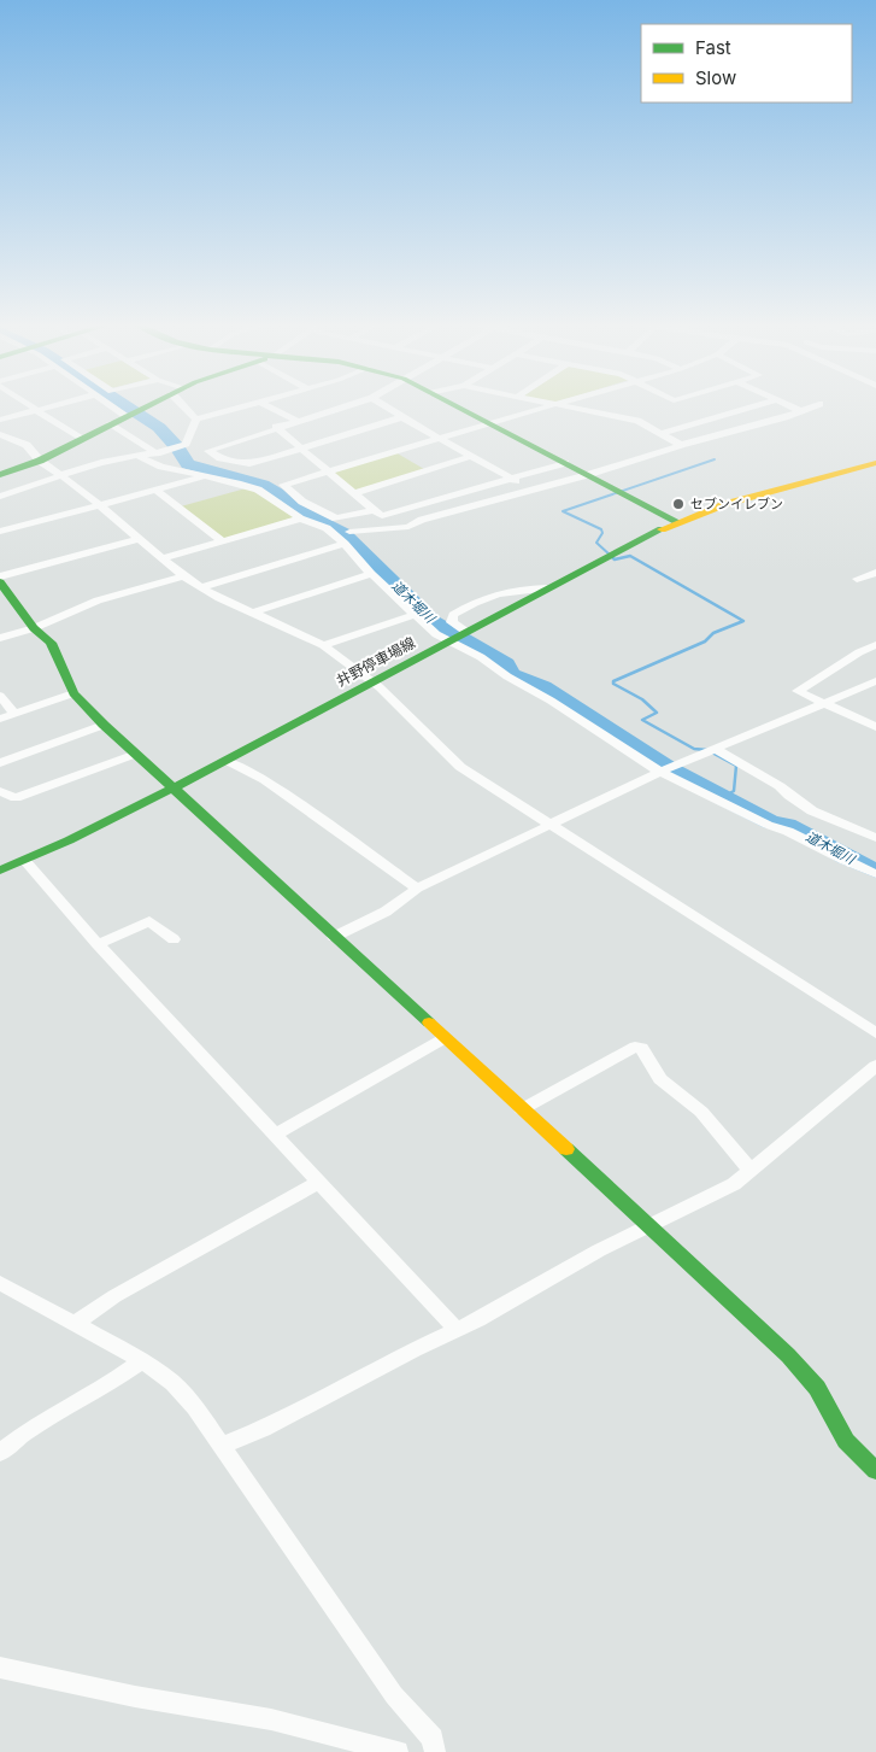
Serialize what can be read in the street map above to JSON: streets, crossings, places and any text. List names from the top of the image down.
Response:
{
  "streets": {
    "street": ["井野停車場線"]
  },
  "water": ["道木堀川"],
  "places": ["セブンイレブン"],
  "legend": ["Fast", "Slow"]
}
